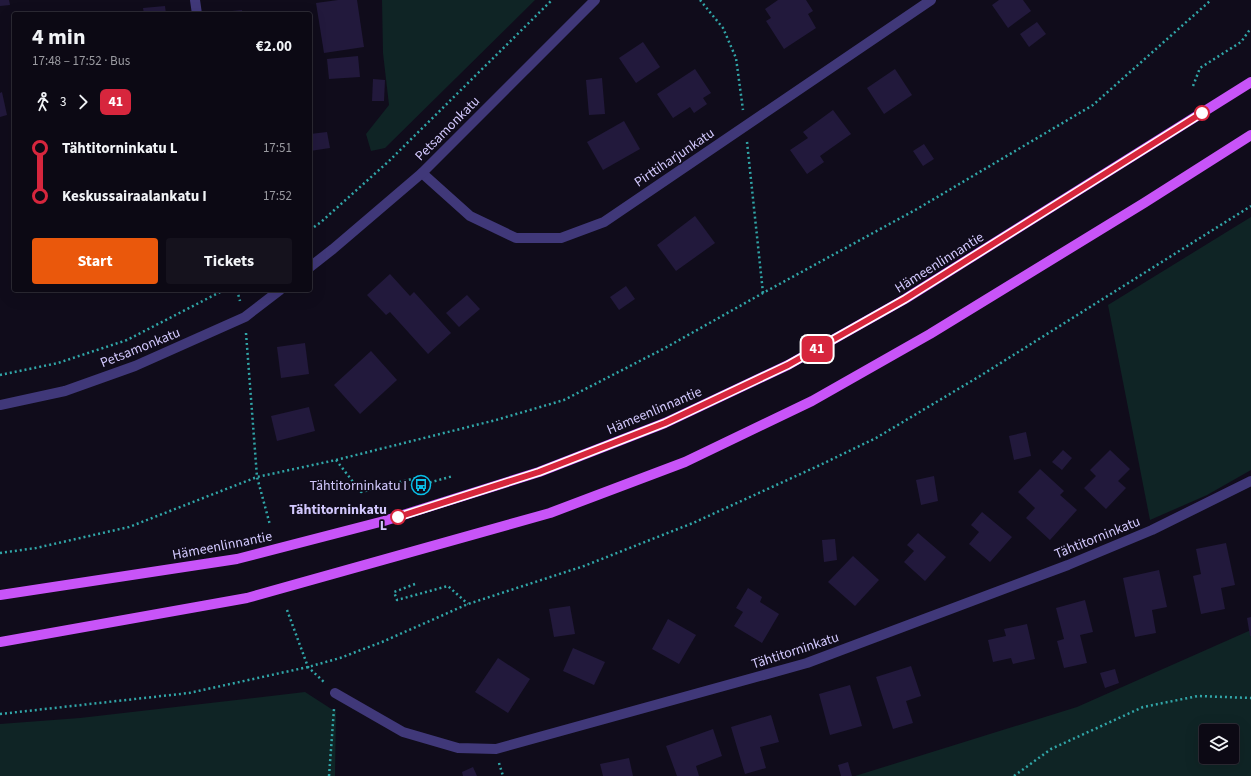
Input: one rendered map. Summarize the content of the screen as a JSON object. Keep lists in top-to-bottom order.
{
  "streets": {
    "main road": ["Hämeenlinnantie"],
    "street": ["Petsamonkatu", "Pirttiharjunkatu", "Tähtitorninkatu"]
  },
  "crossings": [
    ["Petsamonkatu", "Pirttiharjunkatu"]
  ],
  "places": {
    "bus stop": ["Tähtitorninkatu I"],
    "other": ["Tähtitorninkatu L"]
  },
  "lines": ["bus line 41"],
  "page": {
    "on_map": "41",
    "heading": ["4 min", "17:48 – 17:52 · Bus", "€2.00"],
    "legs": ["3", "41"],
    "list": [
      {
        "name": "Tähtitorninkatu L",
        "value": "17:51"
      },
      {
        "name": "Keskussairaalankatu I",
        "value": "17:52"
      }
    ],
    "buttons": ["Start", "Tickets"]
  }
}
